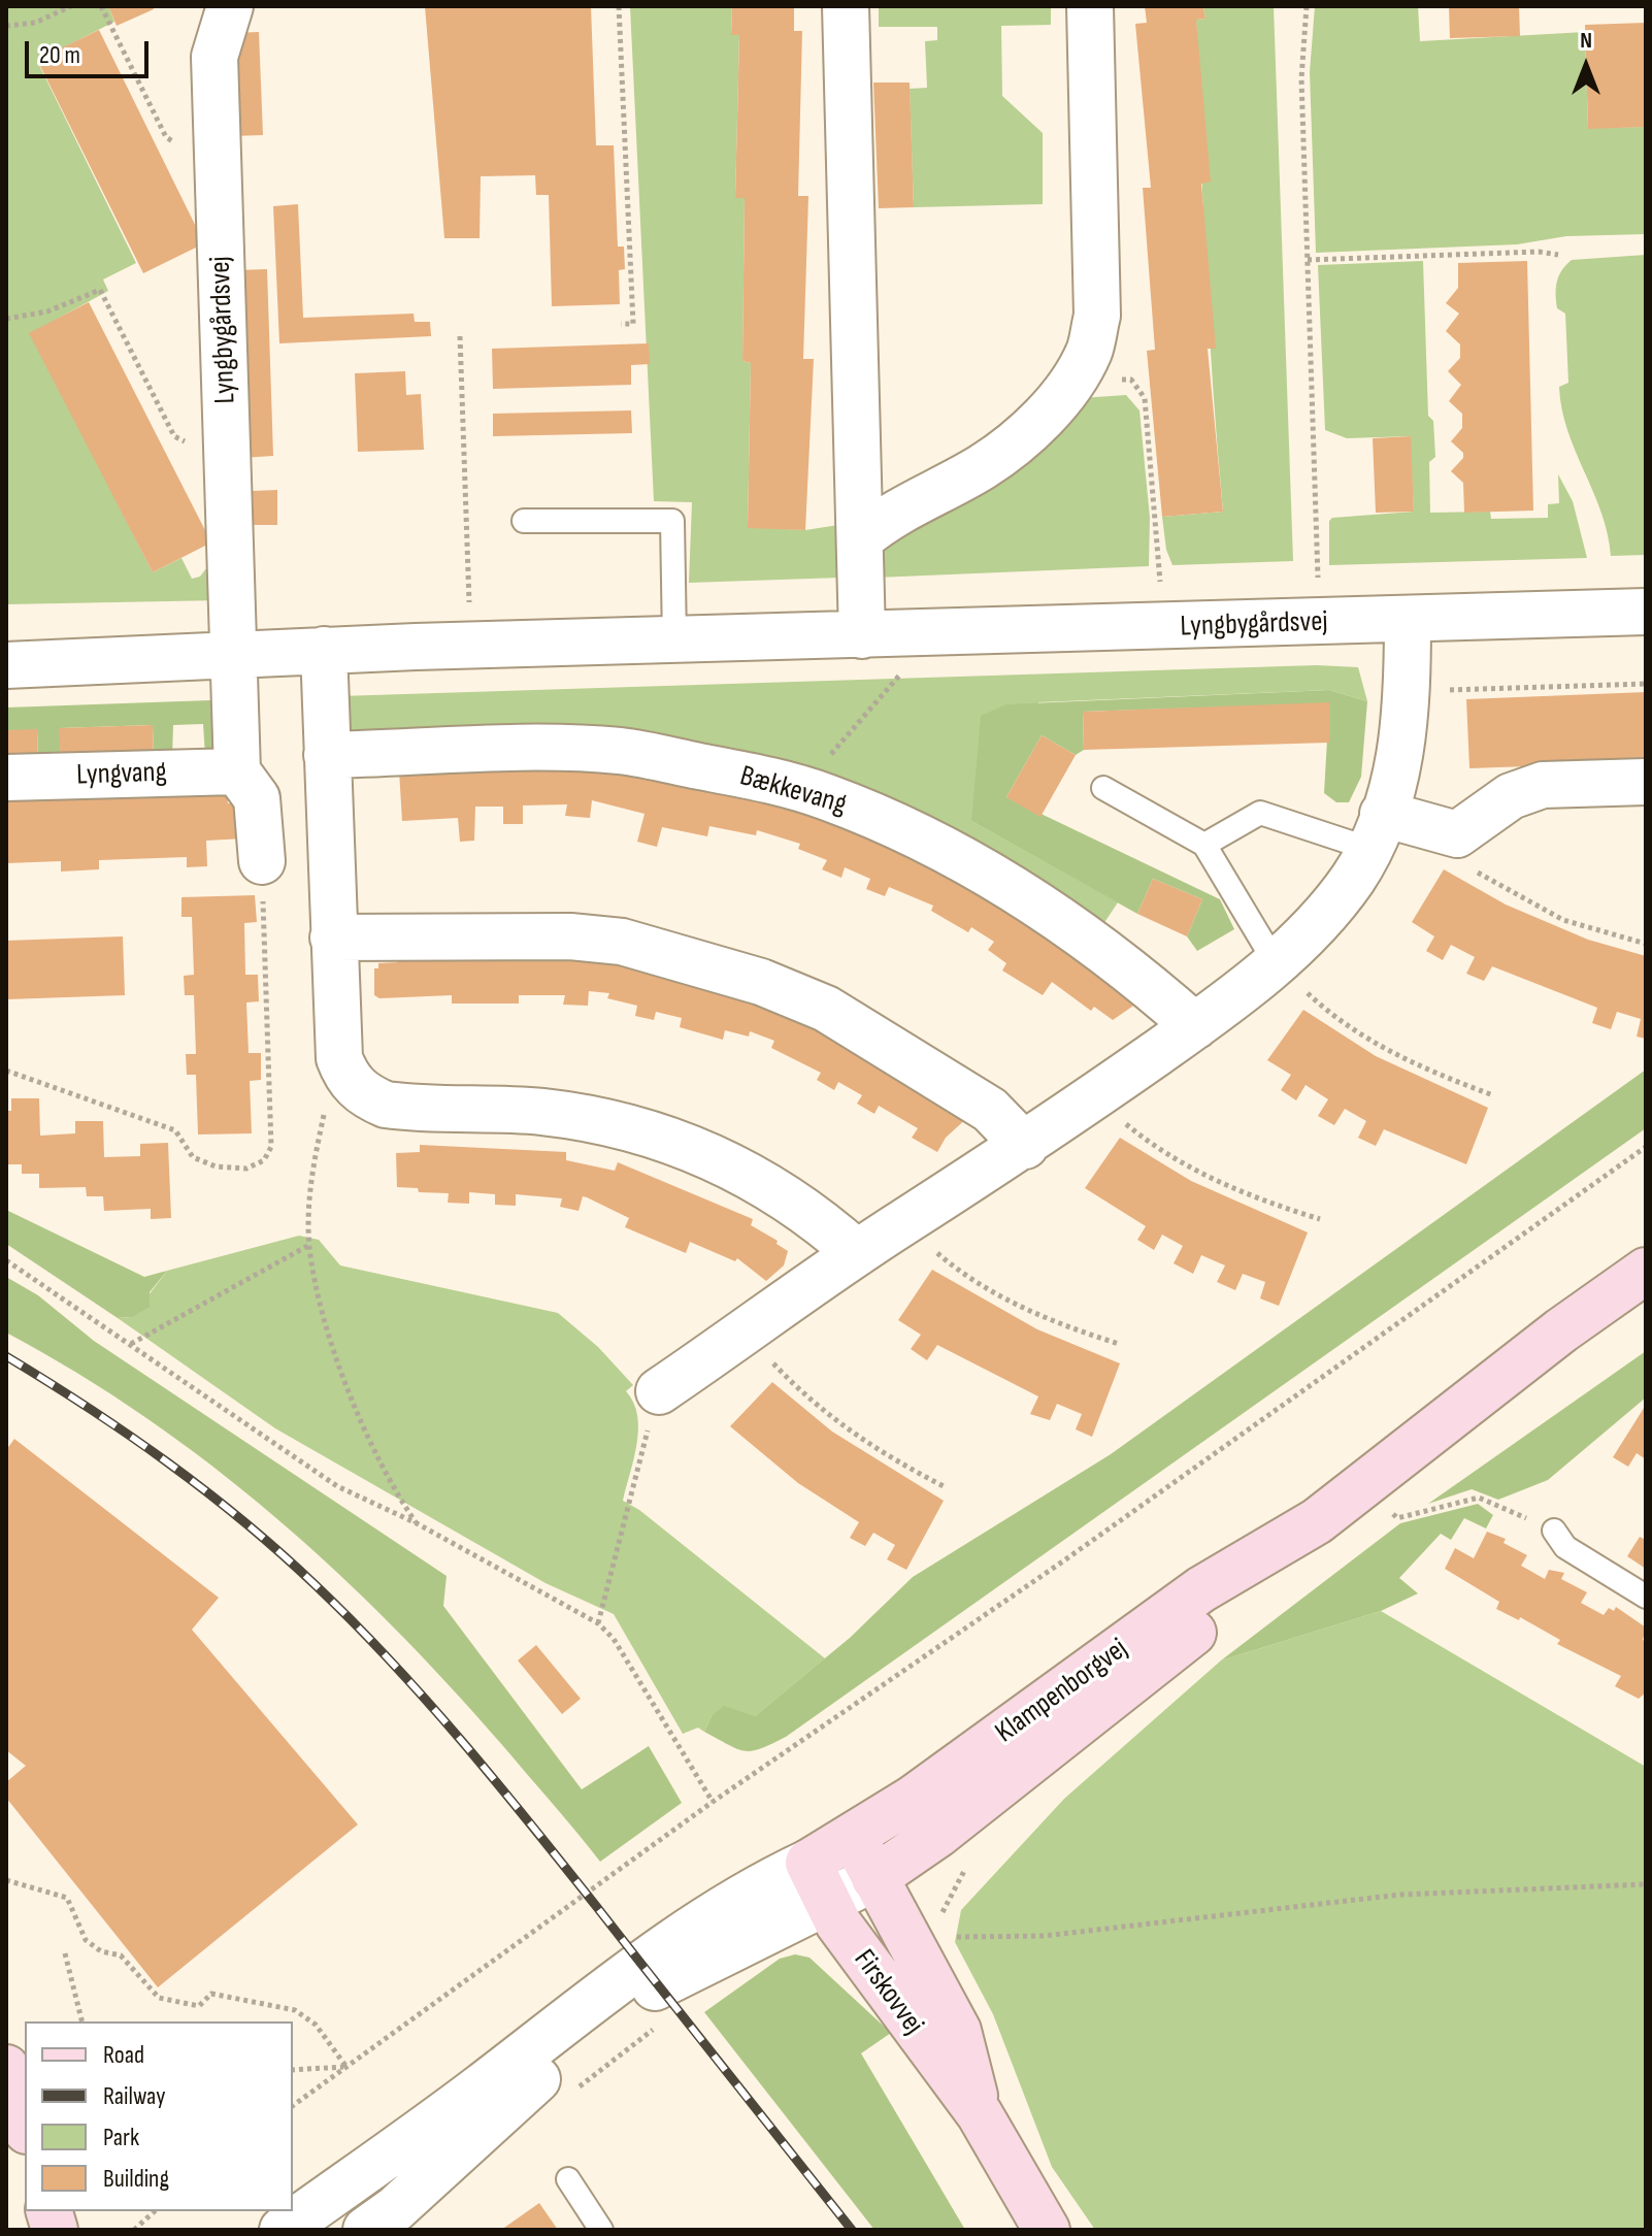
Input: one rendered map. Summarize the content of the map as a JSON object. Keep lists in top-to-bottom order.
{
  "streets": {
    "street": [
      "Lyngbygårdsvej",
      "Lyngvang",
      "Bækkevang",
      "Klampenborgvej",
      "Firskovvej"
    ]
  },
  "crossings": [
    ["Klampenborgvej", "Firskovvej"]
  ],
  "legend": [
    "Road",
    "Railway",
    "Park",
    "Building"
  ],
  "scale_bar": "20 m",
  "north": "top"
}
